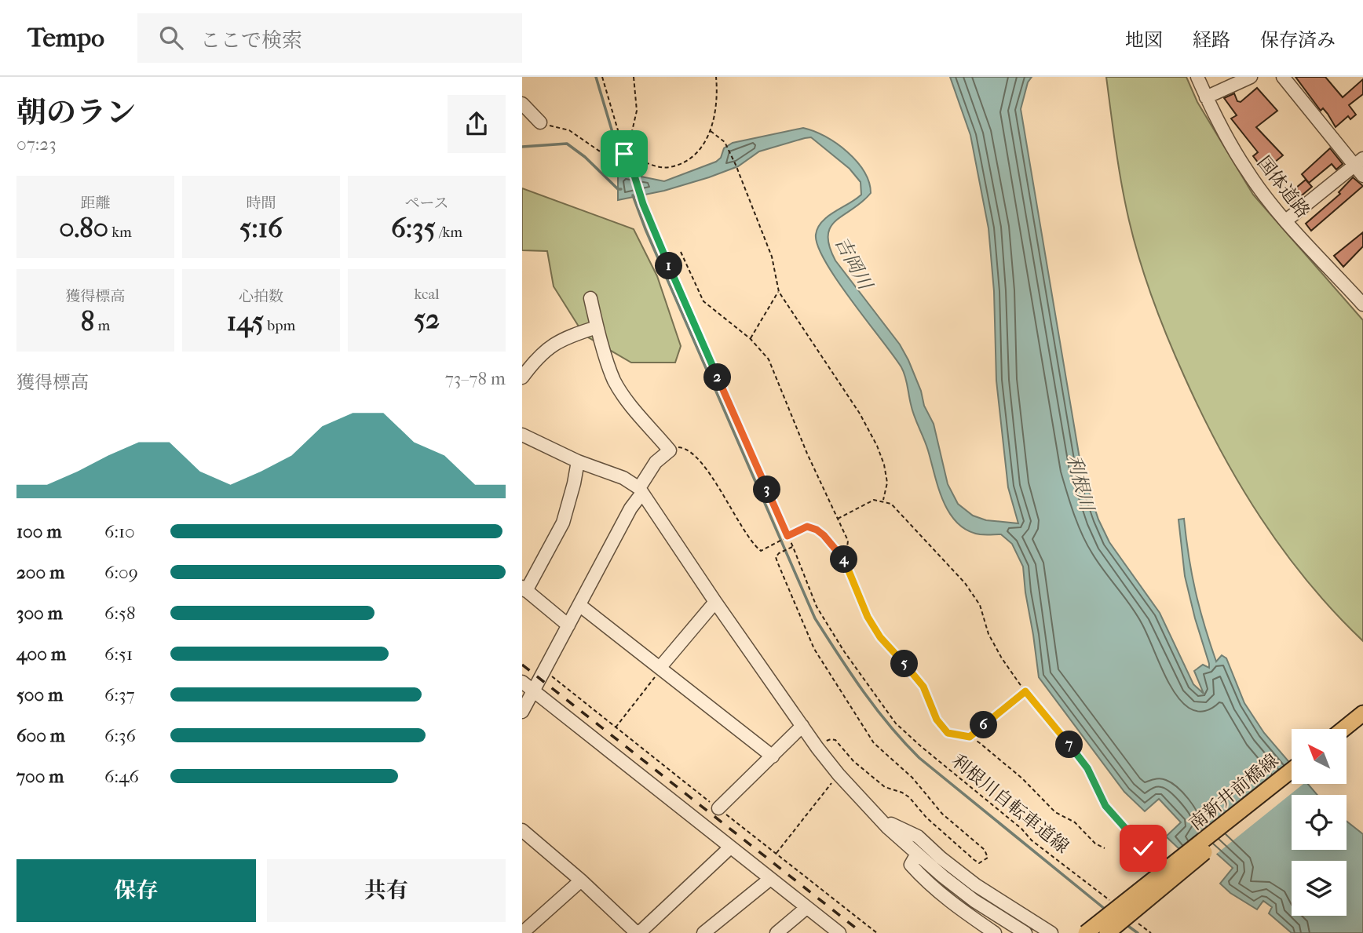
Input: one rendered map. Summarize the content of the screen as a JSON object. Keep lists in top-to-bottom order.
{
  "streets": {
    "main road": ["南新井前橋線"],
    "street": ["国体道路"],
    "path": ["利根川自転車道線"]
  },
  "water": ["吉岡川", "利根川"],
  "north": "top left",
  "page": {
    "header": "Tempo",
    "search": "ここで検索",
    "nav": ["地図", "経路", "保存済み"],
    "heading": ["朝のラン", "07:23"],
    "stats": [
      ["距離", "0.80 km"],
      ["時間", "5:16"],
      ["ペース", "6:35 /km"],
      ["獲得標高", "8 m"],
      ["心拍数", "145 bpm"],
      ["kcal", "52"]
    ],
    "pins": [
      "1",
      "2",
      "3",
      "4",
      "5",
      "6",
      "7"
    ],
    "chart": ["獲得標高", "73–78 m"],
    "list": [
      {
        "name": "100 m",
        "note": "6:10"
      },
      {
        "name": "200 m",
        "note": "6:09"
      },
      {
        "name": "300 m",
        "note": "6:58"
      },
      {
        "name": "400 m",
        "note": "6:51"
      },
      {
        "name": "500 m",
        "note": "6:37"
      },
      {
        "name": "600 m",
        "note": "6:36"
      },
      {
        "name": "700 m",
        "note": "6:46"
      }
    ],
    "buttons": ["保存", "共有"]
  }
}
